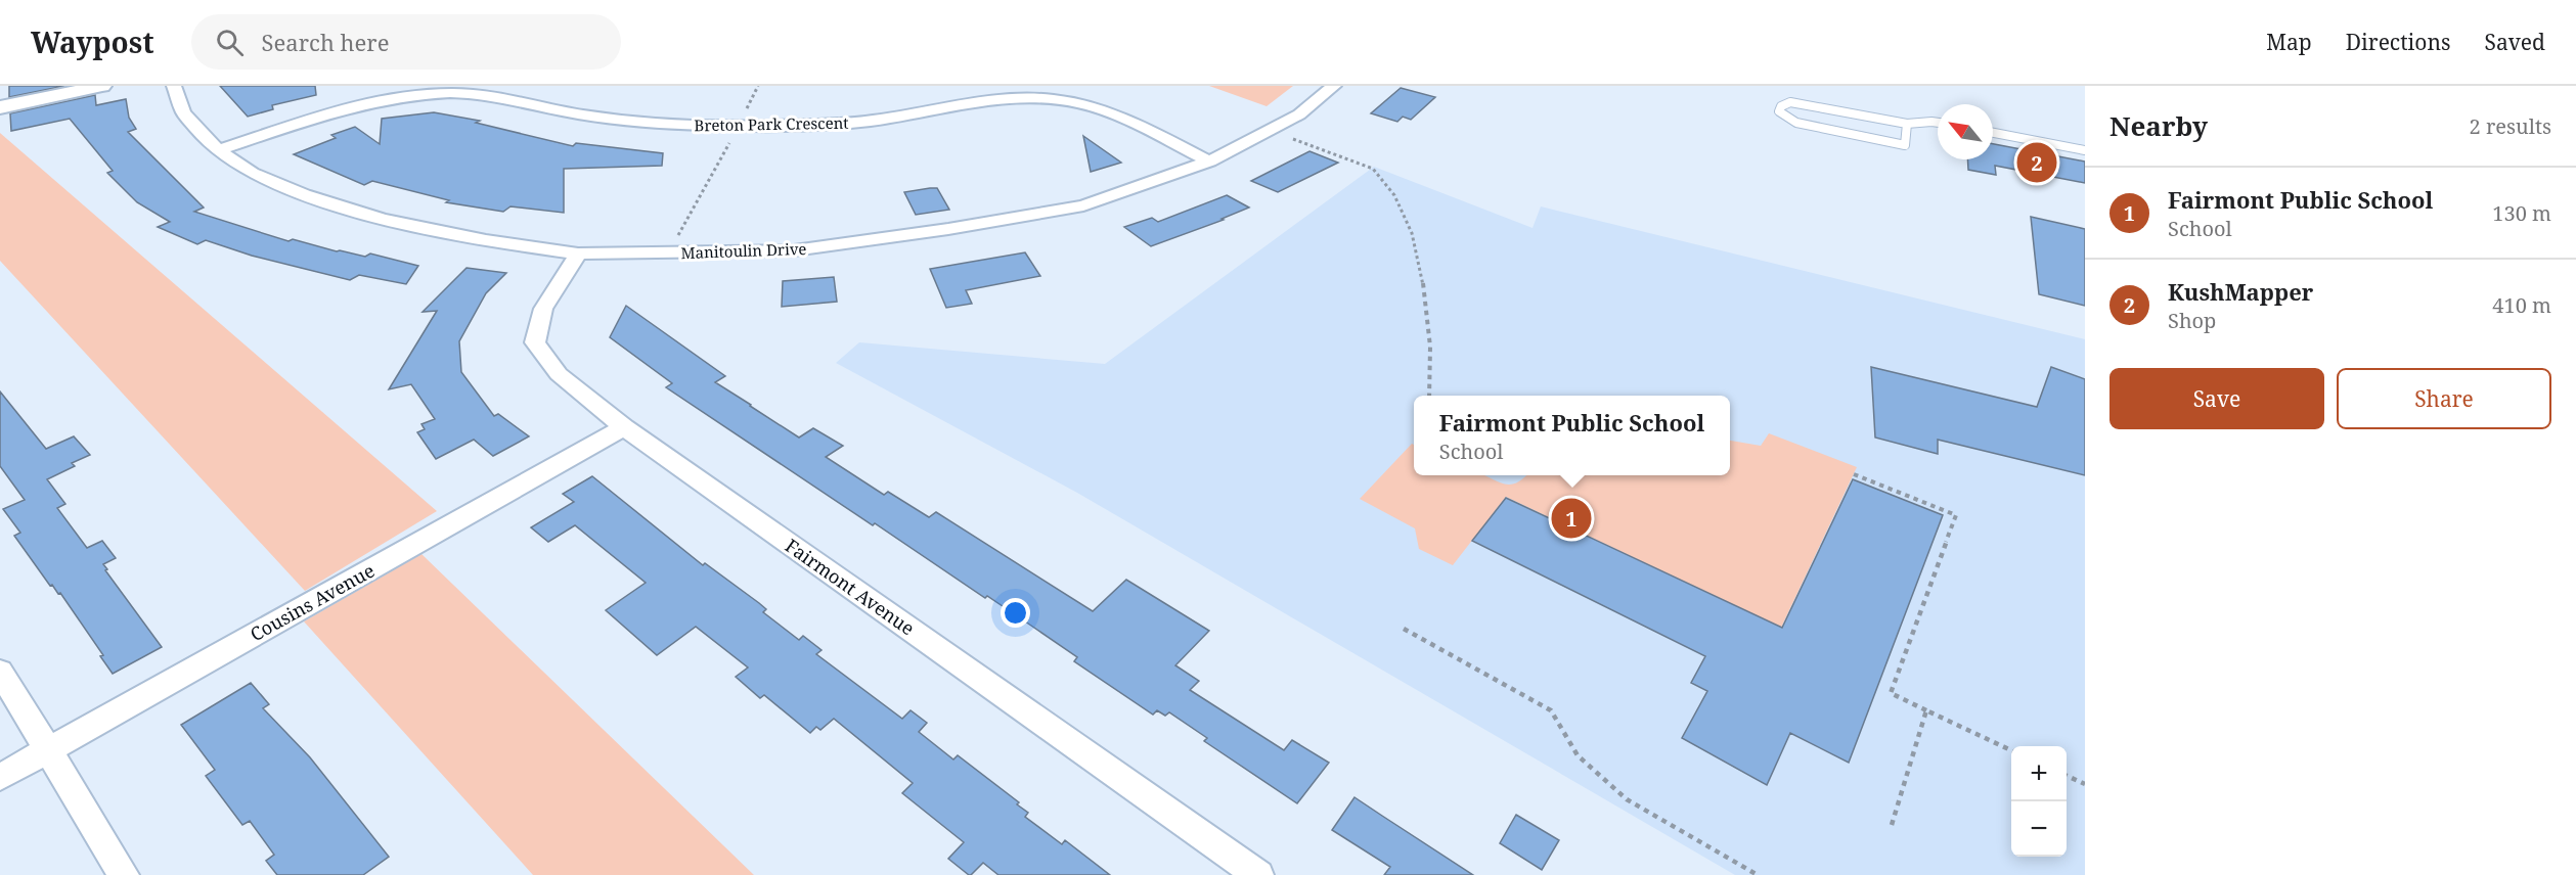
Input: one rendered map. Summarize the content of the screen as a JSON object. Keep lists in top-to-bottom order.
{
  "streets": {
    "street": [
      "Breton Park Crescent",
      "Manitoulin Drive",
      "Fairmont Avenue",
      "Cousins Avenue"
    ]
  },
  "crossings": [
    ["Breton Park Crescent", "Manitoulin Drive"],
    ["Manitoulin Drive", "Fairmont Avenue"],
    ["Fairmont Avenue", "Cousins Avenue"]
  ],
  "north": "top left",
  "page": {
    "header": "Waypost",
    "search": "Search here",
    "nav": ["Map", "Directions", "Saved"],
    "heading": ["Nearby", "2 results"],
    "pins": ["2", "1"],
    "list": [
      {
        "mark": "1",
        "name": "Fairmont Public School",
        "note": "School",
        "value": "130 m"
      },
      {
        "mark": "2",
        "name": "KushMapper",
        "note": "Shop",
        "value": "410 m"
      }
    ],
    "buttons": ["Save", "Share"],
    "popup": ["Fairmont Public School", "School"],
    "map_buttons": ["+", "−"]
  }
}
